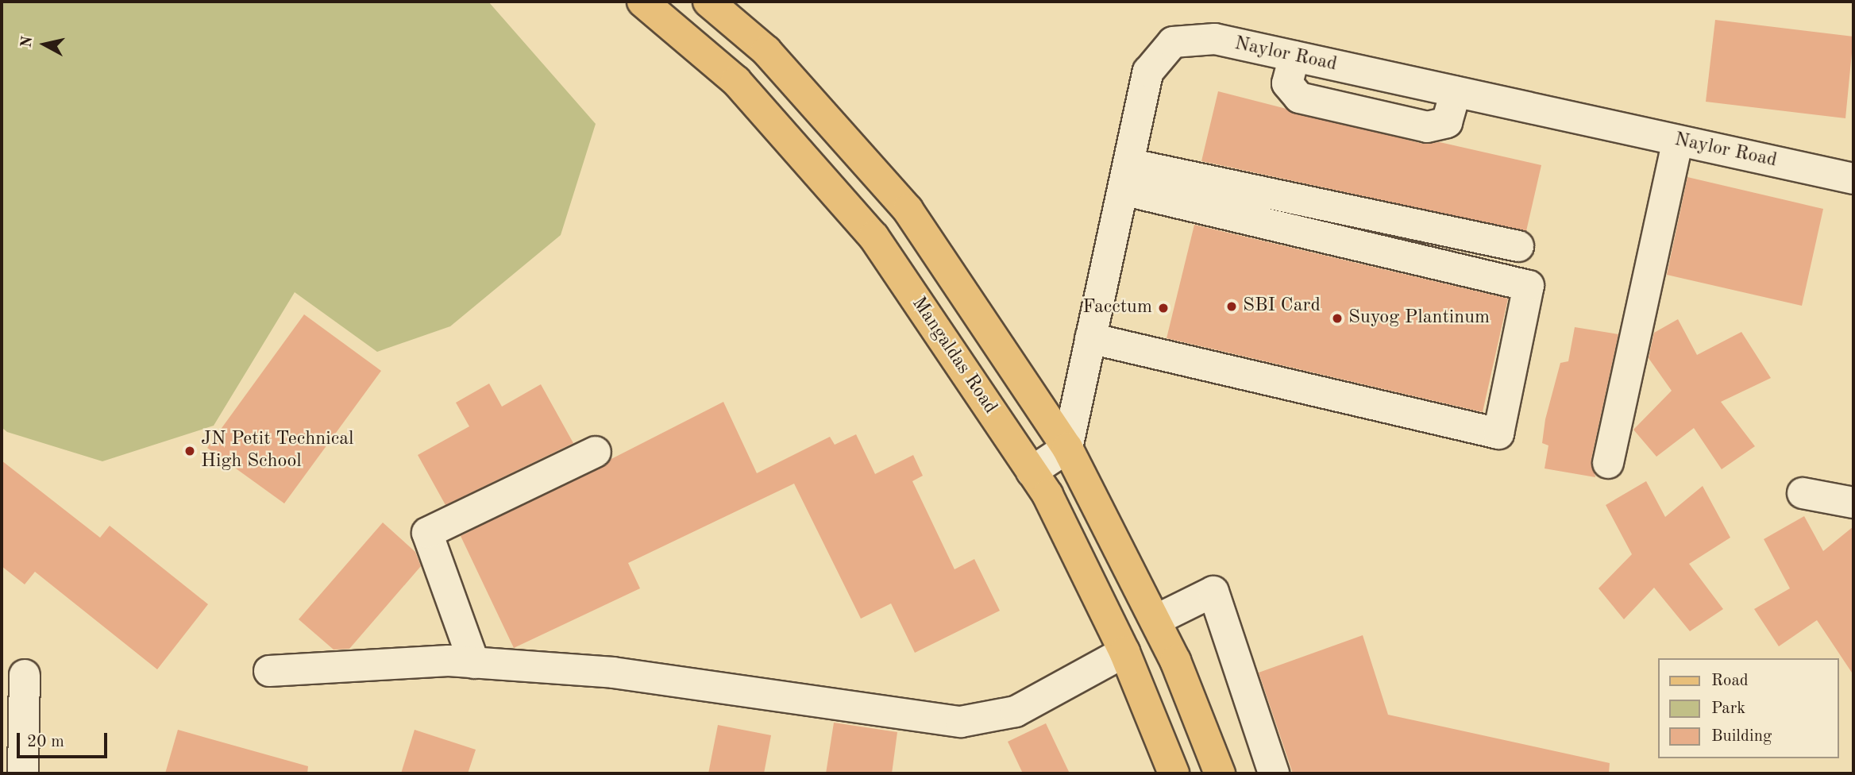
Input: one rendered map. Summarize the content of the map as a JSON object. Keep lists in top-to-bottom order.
{
  "streets": {
    "main road": ["Mangaldas Road"],
    "street": ["Naylor Road"]
  },
  "places": [
    "SBI Card",
    "Facctum",
    "Suyog Plantinum",
    "JN Petit Technical High School"
  ],
  "legend": ["Road", "Park", "Building"],
  "scale_bar": "20 m",
  "north": "left"
}
